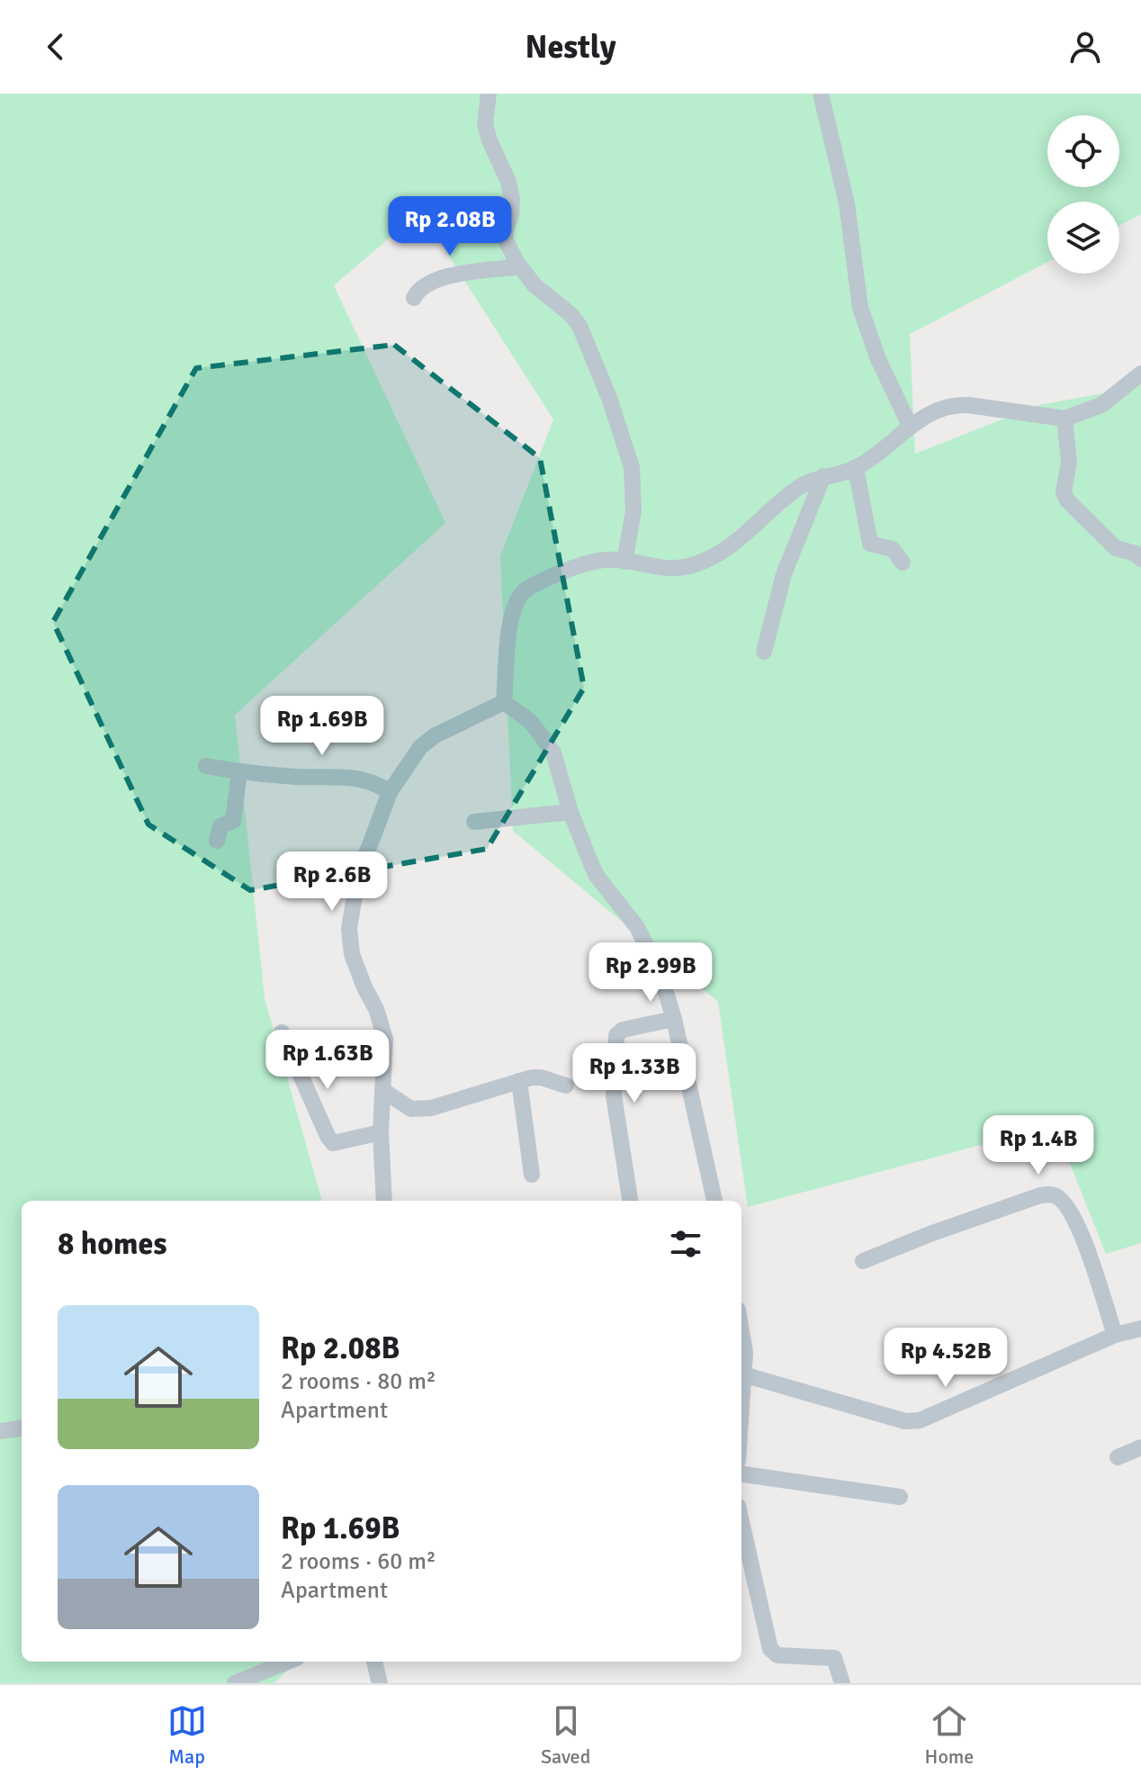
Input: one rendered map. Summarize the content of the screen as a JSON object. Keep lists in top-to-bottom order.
{
  "page": {
    "header": "Nestly",
    "price": [
      "Rp 2.08B",
      "Rp 1.69B",
      "Rp 2.6B",
      "Rp 2.99B",
      "Rp 1.63B",
      "Rp 1.33B",
      "Rp 1.4B",
      "Rp 4.52B"
    ],
    "heading": "8 homes",
    "list": [
      {
        "name": "Rp 2.08B",
        "note": "2 rooms · 80 m² · Apartment"
      },
      {
        "name": "Rp 1.69B",
        "note": "2 rooms · 60 m² · Apartment"
      }
    ],
    "tabs": ["Map", "Saved", "Home"]
  }
}
